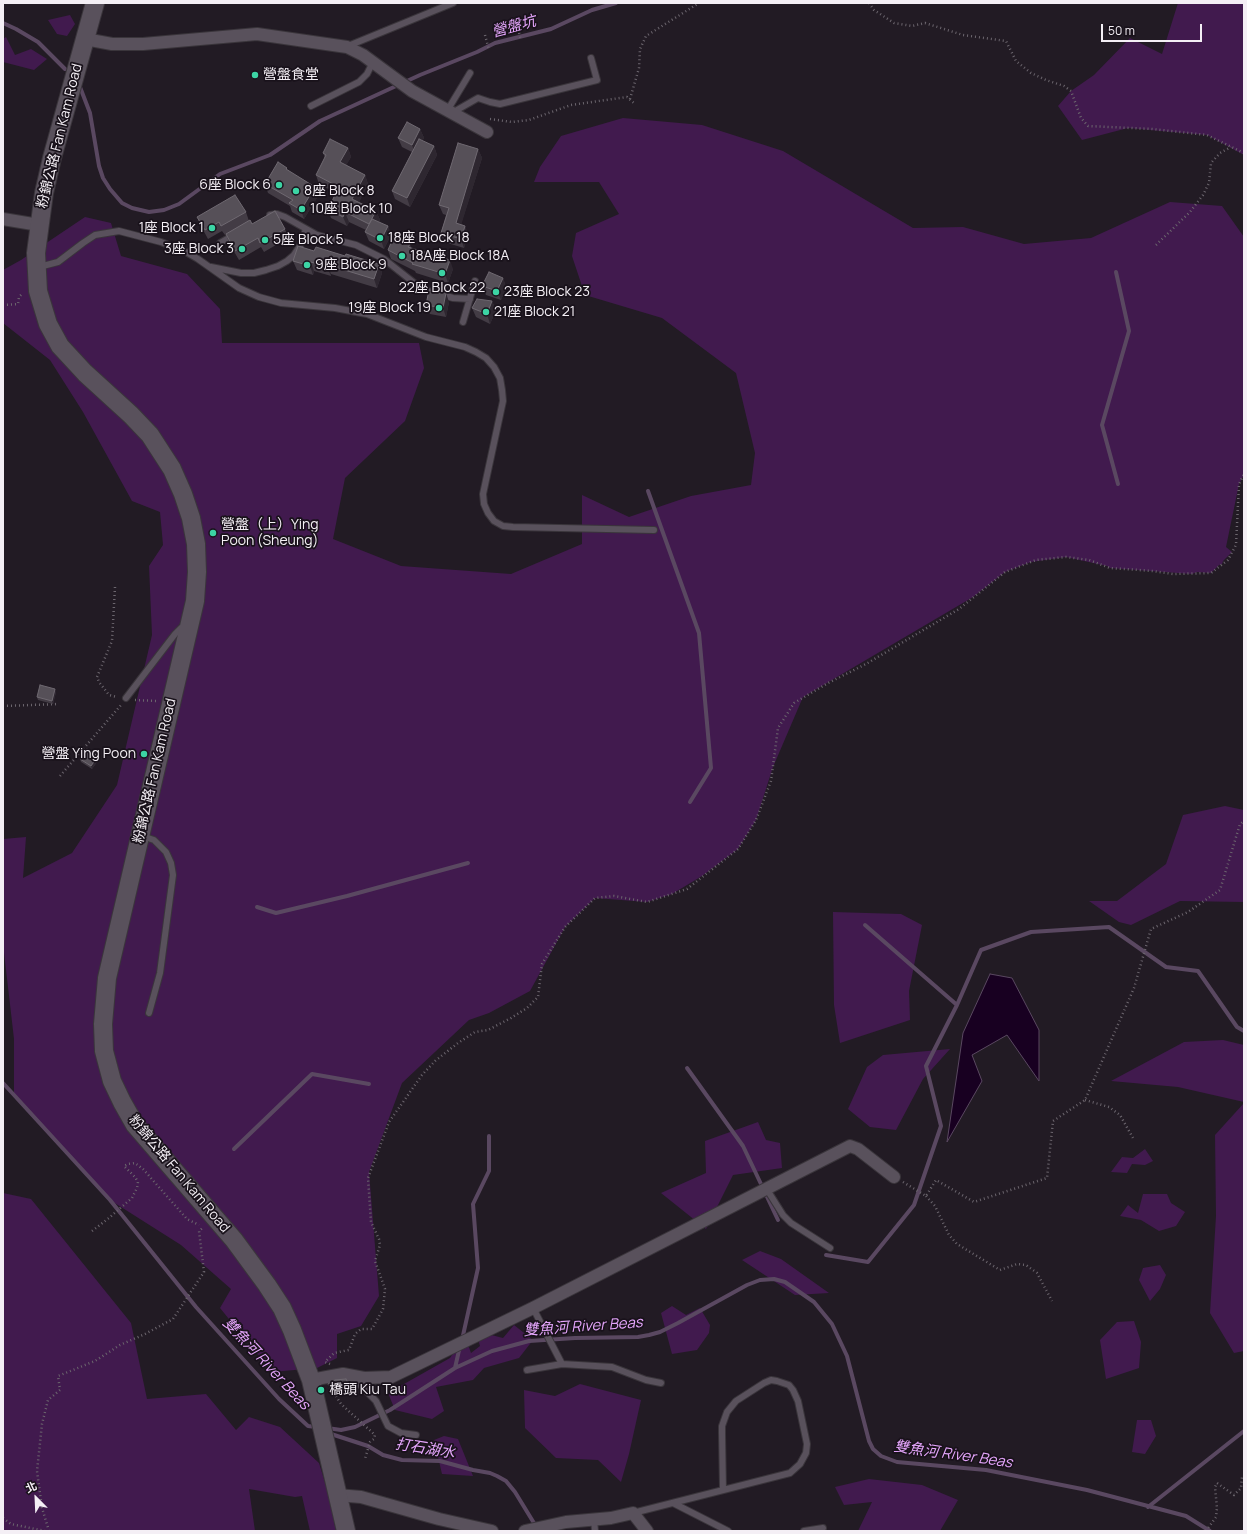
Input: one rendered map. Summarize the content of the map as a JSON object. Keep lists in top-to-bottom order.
{
  "streets": {
    "main road": ["粉錦公路 Fan Kam Road"]
  },
  "water": ["營盤坑", "雙魚河 River Beas", "打石湖水"],
  "places": [
    "營盤食堂",
    "6座 Block 6",
    "8座 Block 8",
    "10座 Block 10",
    "1座 Block 1",
    "18座 Block 18",
    "5座 Block 5",
    "3座 Block 3",
    "18A座 Block 18A",
    "9座 Block 9",
    "22座 Block 22",
    "23座 Block 23",
    "19座 Block 19",
    "21座 Block 21",
    "營盤（上）Ying Poon (Sheung)",
    "營盤 Ying Poon",
    "橋頭 Kiu Tau"
  ],
  "scale_bar": "50 m",
  "north": "top left"
}
